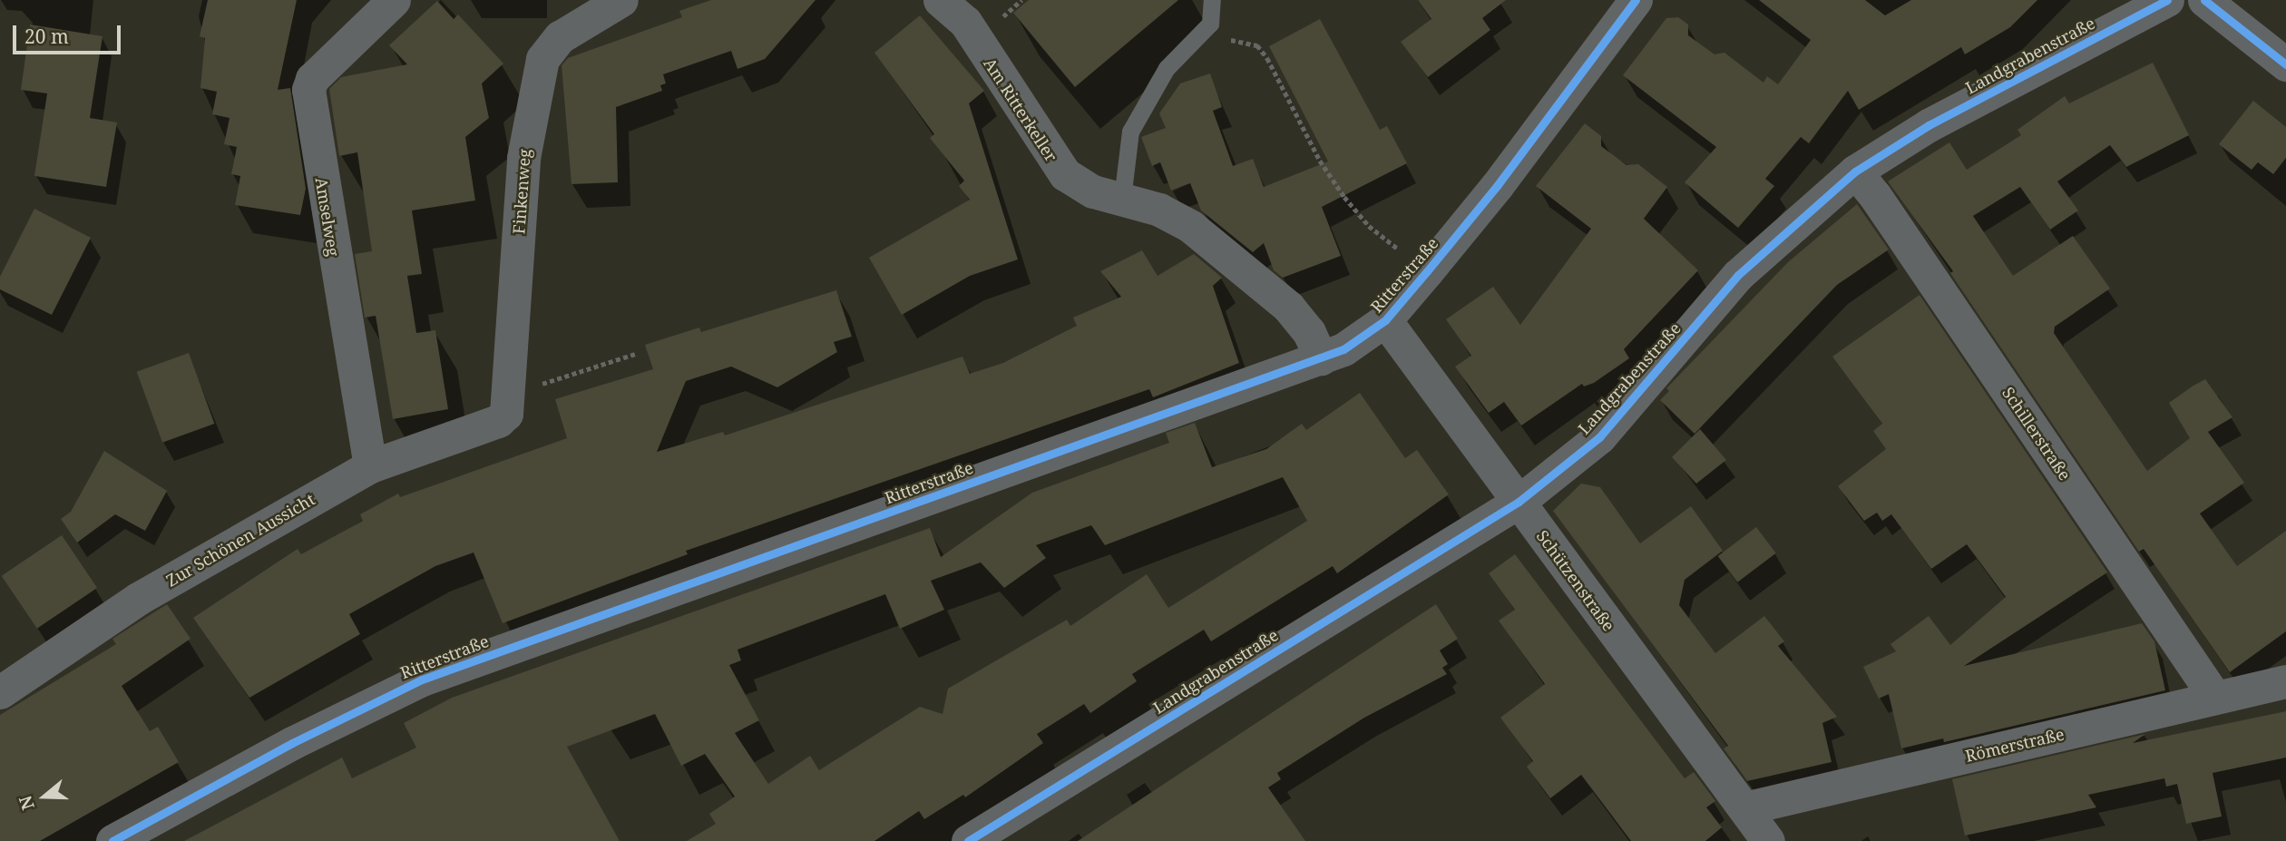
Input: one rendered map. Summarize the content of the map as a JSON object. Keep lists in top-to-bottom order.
{
  "streets": {
    "street": [
      "Landgrabenstraße",
      "Am Ritterkeller",
      "Finkenweg",
      "Amselweg",
      "Ritterstraße",
      "Schillerstraße",
      "Zur Schönen Aussicht",
      "Schützenstraße",
      "Römerstraße"
    ]
  },
  "crossings": [
    ["Landgrabenstraße", "Schillerstraße"],
    ["Landgrabenstraße", "Schützenstraße"],
    ["Am Ritterkeller", "Ritterstraße"],
    ["Finkenweg", "Zur Schönen Aussicht"],
    ["Amselweg", "Zur Schönen Aussicht"],
    ["Ritterstraße", "Schützenstraße"],
    ["Schillerstraße", "Römerstraße"],
    ["Schützenstraße", "Römerstraße"]
  ],
  "scale_bar": "20 m",
  "north": "left"
}
